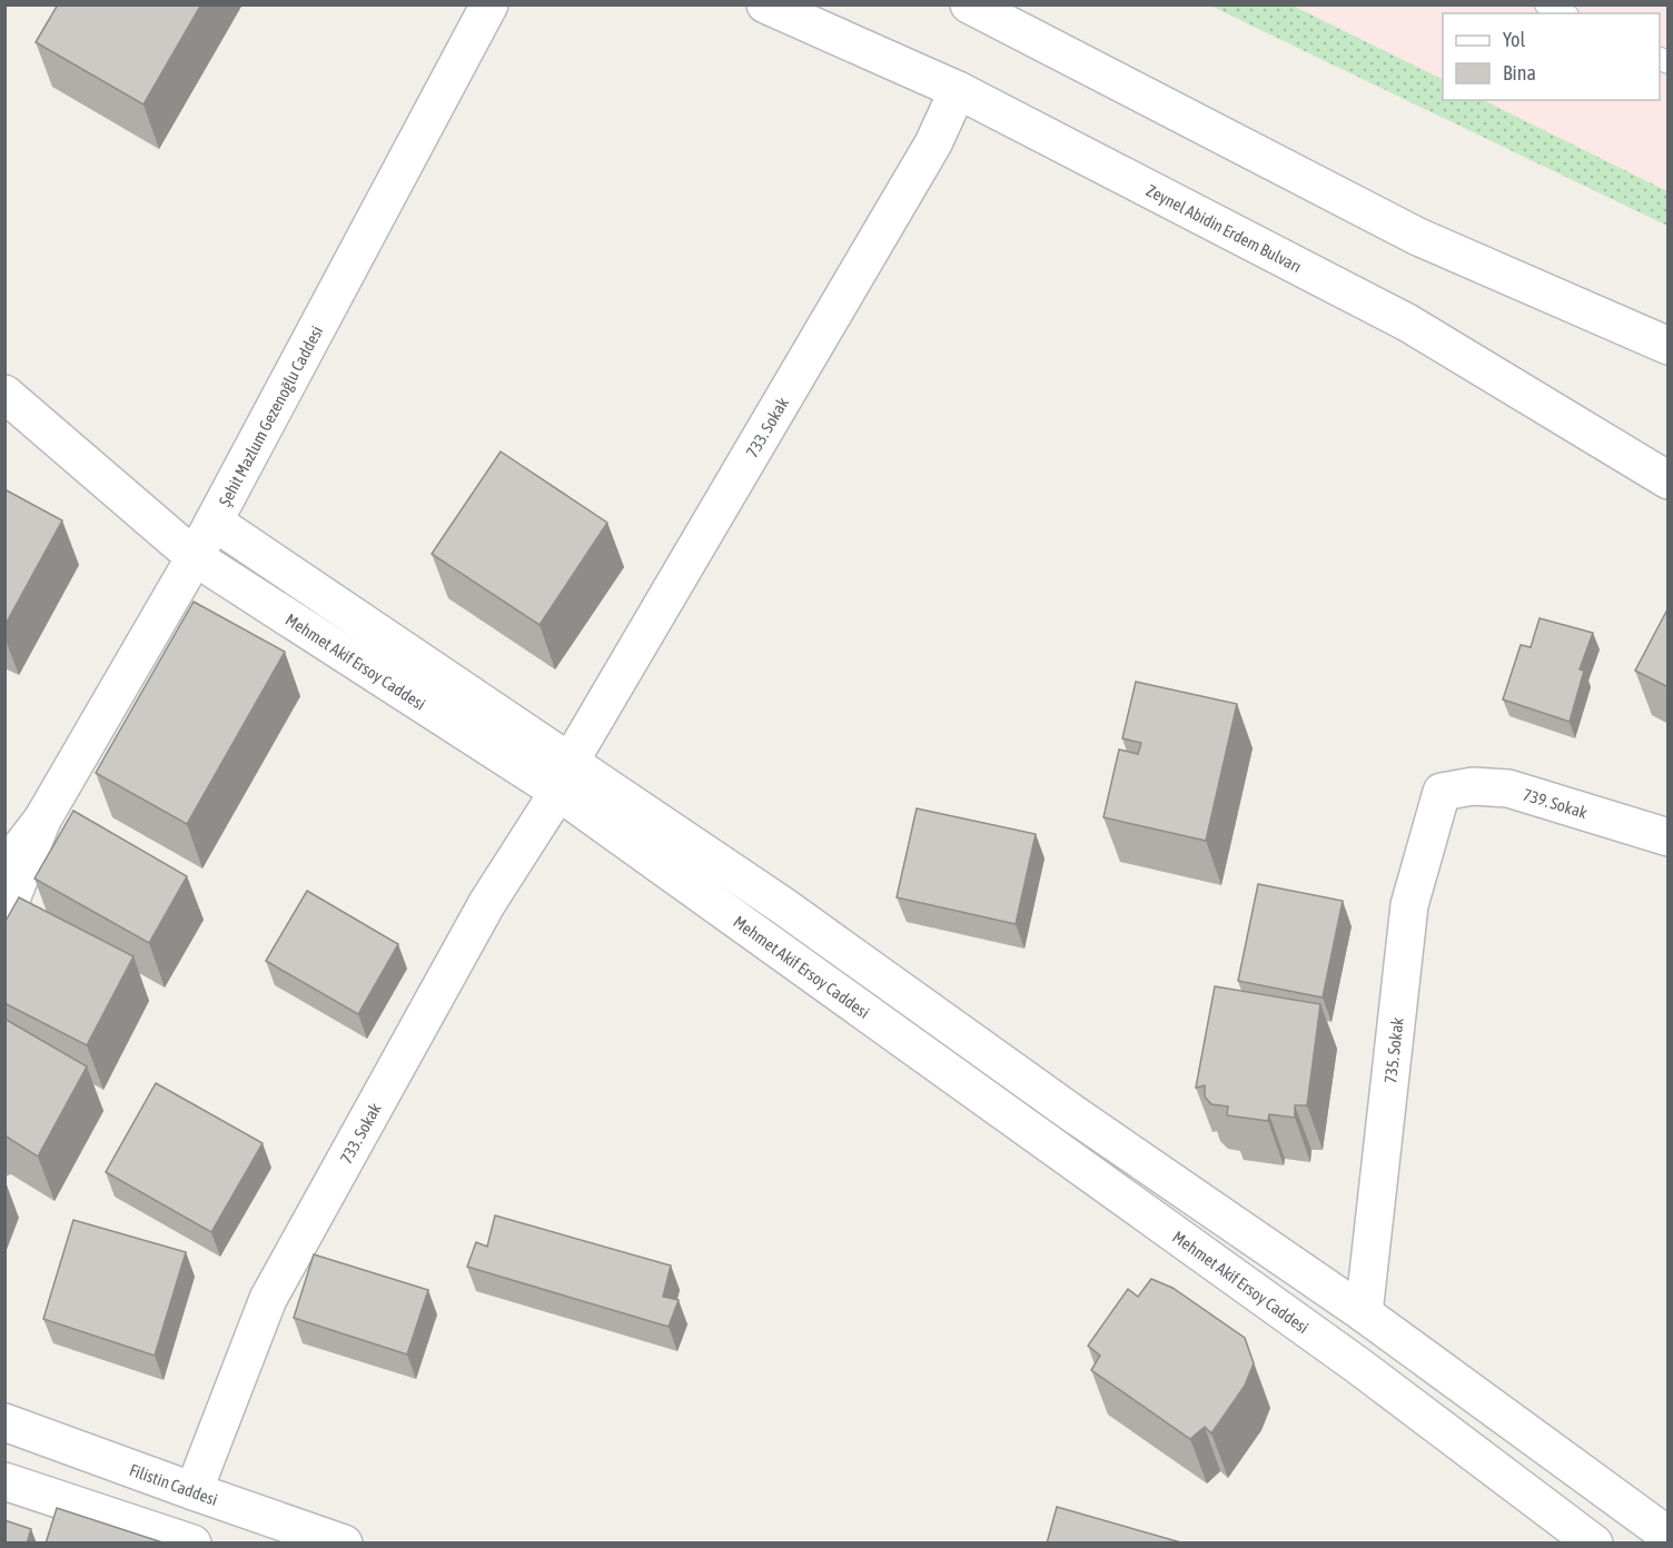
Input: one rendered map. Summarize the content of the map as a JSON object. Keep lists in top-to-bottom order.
{
  "streets": {
    "street": [
      "Zeynel Abidin Erdem Bulvarı",
      "Şehit Mazlum Gezenoğlu Caddesi",
      "733. Sokak",
      "Mehmet Akif Ersoy Caddesi",
      "739. Sokak",
      "735. Sokak",
      "Filistin Caddesi"
    ]
  },
  "crossings": [
    ["Zeynel Abidin Erdem Bulvarı", "733. Sokak"],
    ["Şehit Mazlum Gezenoğlu Caddesi", "Mehmet Akif Ersoy Caddesi"],
    ["733. Sokak", "Mehmet Akif Ersoy Caddesi"],
    ["733. Sokak", "Filistin Caddesi"],
    ["739. Sokak", "735. Sokak"]
  ],
  "legend": ["Yol", "Bina"]
}
